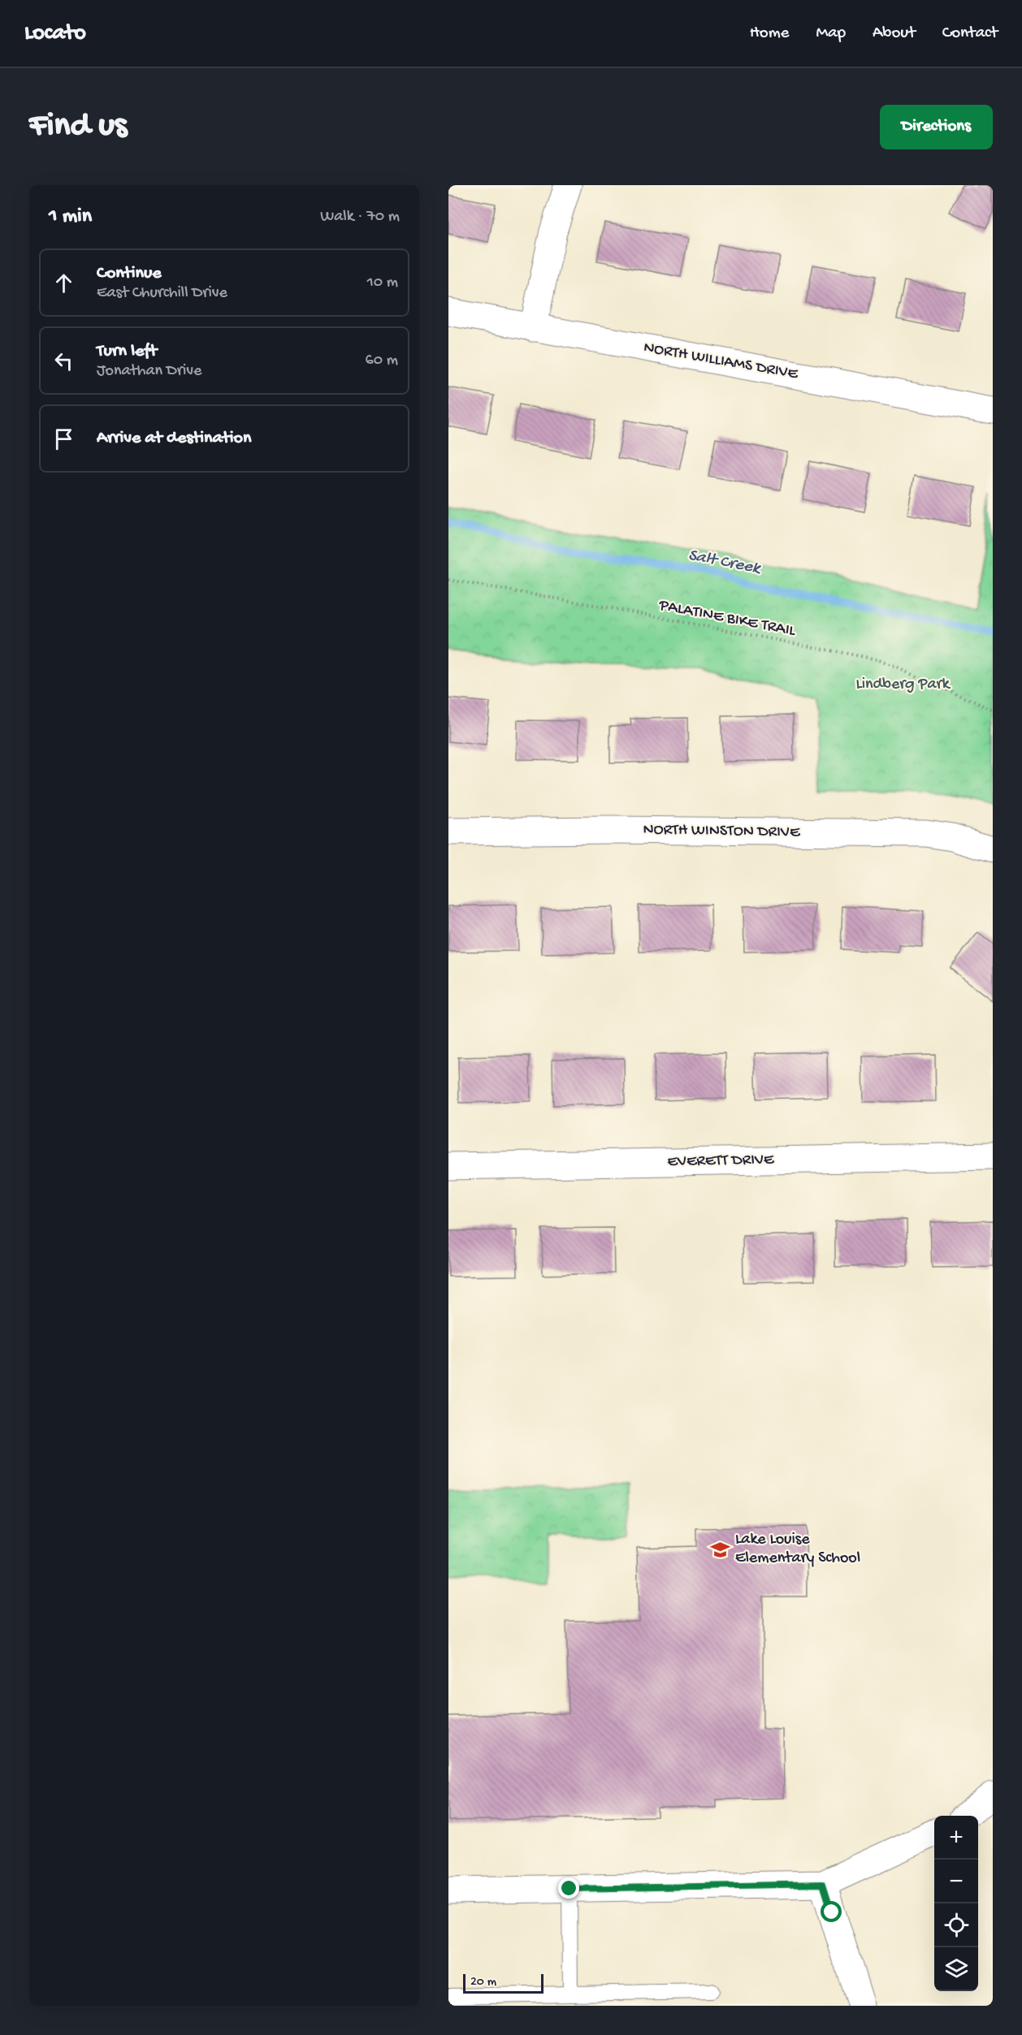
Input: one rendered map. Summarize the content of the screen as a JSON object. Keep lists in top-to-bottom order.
{
  "streets": {
    "street": ["NORTH WILLIAMS DRIVE", "NORTH WINSTON DRIVE", "EVERETT DRIVE"],
    "path": ["PALATINE BIKE TRAIL"]
  },
  "water": ["Salt Creek"],
  "parks": ["Lindberg Park"],
  "places": {
    "school or university": ["Lake Louise Elementary School"]
  },
  "scale_bar": "20 m",
  "page": {
    "header": "Locato",
    "nav": [
      "Home",
      "Map",
      "About",
      "Contact"
    ],
    "buttons": "Directions",
    "title": "Find us",
    "heading": ["1 min", "Walk · 70 m"],
    "list": [
      ["Continue", "East Churchill Drive", "10 m"],
      ["Turn left", "Jonathan Drive", "60 m"],
      "Arrive at destination"
    ],
    "map_buttons": ["+", "−"],
    "scale": "20 m"
  }
}
